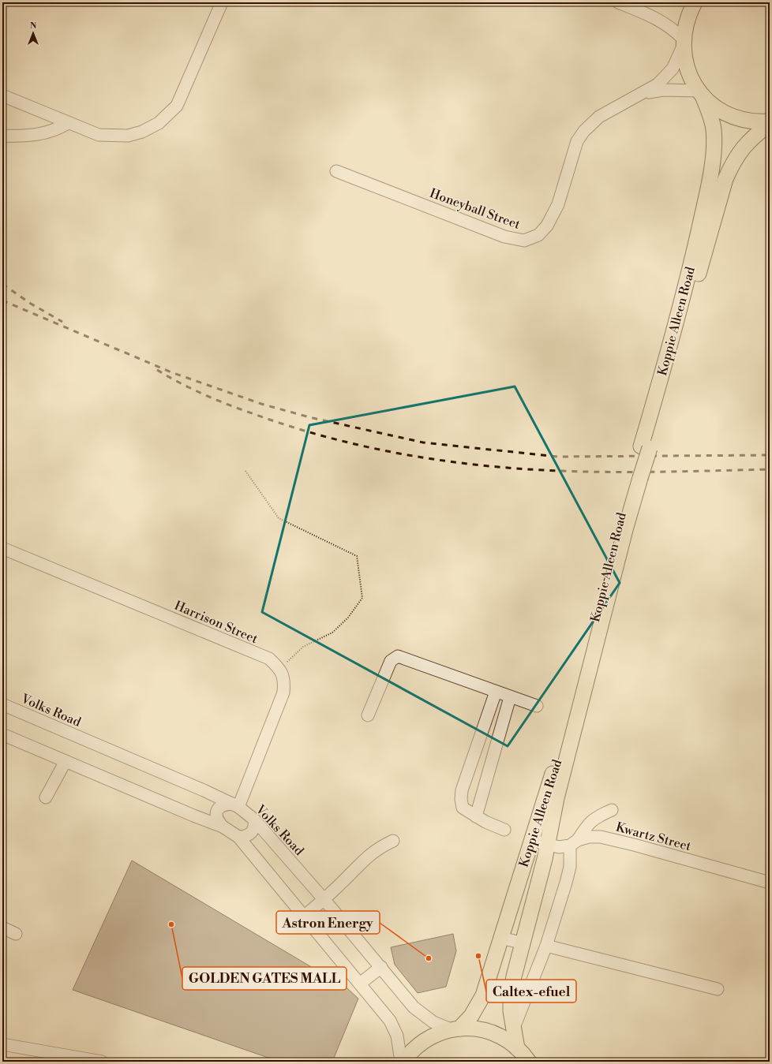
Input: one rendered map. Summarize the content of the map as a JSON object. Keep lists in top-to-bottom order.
{
  "streets": {
    "main road": ["Koppie Alleen Road"],
    "street": [
      "Honeyball Street",
      "Harrison Street",
      "Volks Road",
      "Kwartz Street"
    ]
  },
  "crossings": [
    ["Honeyball Street", "Koppie Alleen Road"],
    ["Koppie Alleen Road", "Volks Road"],
    ["Koppie Alleen Road", "Kwartz Street"]
  ],
  "places": ["GOLDEN GATES MALL", "Caltex-efuel", "Astron Energy"],
  "north": "top"
}
